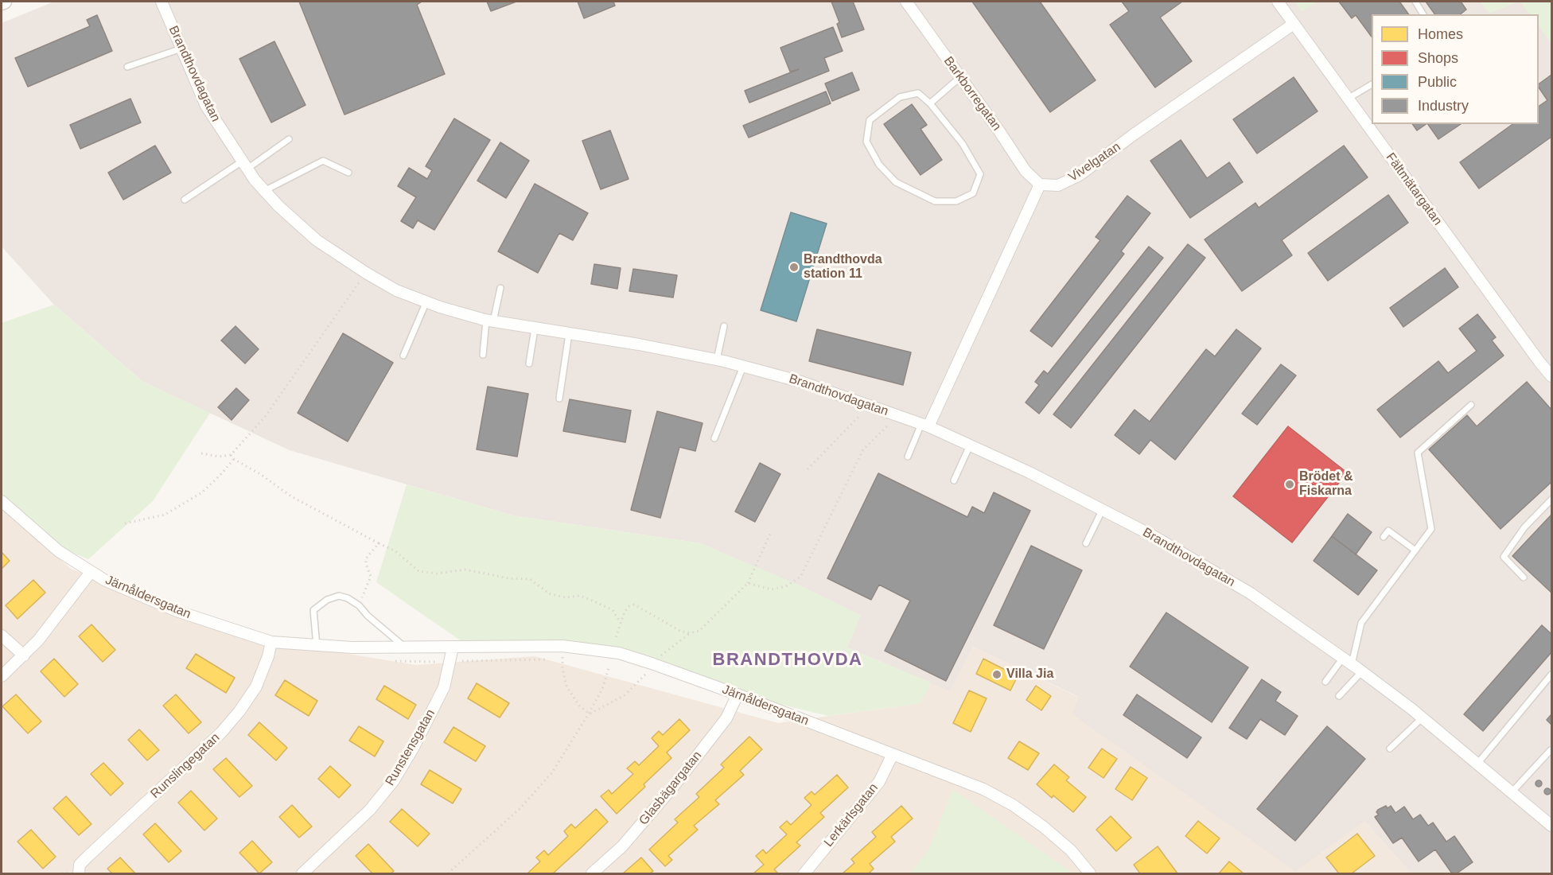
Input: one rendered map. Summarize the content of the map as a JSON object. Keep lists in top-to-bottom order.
{
  "streets": {
    "street": [
      "Brandthovdagatan",
      "Barkborregatan",
      "Vivelgatan",
      "Fältmätargatan",
      "Järnåldersgatan",
      "Runstensgatan",
      "Runslingegatan",
      "Glasbägargatan",
      "Lerkärlsgatan"
    ]
  },
  "crossings": [
    ["Barkborregatan", "Vivelgatan"],
    ["Vivelgatan", "Fältmätargatan"],
    ["Järnåldersgatan", "Runstensgatan"],
    ["Järnåldersgatan", "Runslingegatan"],
    ["Järnåldersgatan", "Glasbägargatan"],
    ["Järnåldersgatan", "Lerkärlsgatan"]
  ],
  "districts": ["BRANDTHOVDA"],
  "places": ["Brandthovda station 11", "Brödet & Fiskarna", "Villa Jia"],
  "legend": [
    "Homes",
    "Shops",
    "Public",
    "Industry"
  ]
}
